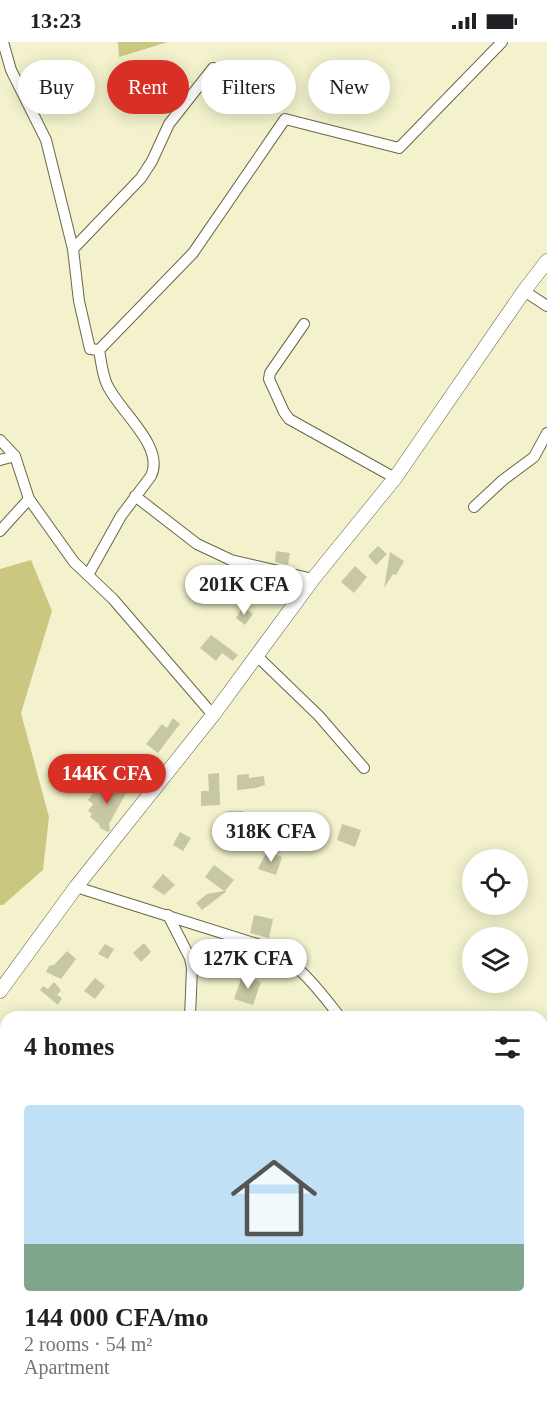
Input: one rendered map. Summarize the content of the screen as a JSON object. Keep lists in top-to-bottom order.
{
  "page": {
    "status": "13:23",
    "chip": [
      "Buy",
      "Rent",
      "Filters",
      "New"
    ],
    "price": [
      "201K CFA",
      "144K CFA",
      "318K CFA",
      "127K CFA"
    ],
    "heading": "4 homes",
    "list": [
      {
        "name": "144 000 CFA/mo",
        "note": "2 rooms · 54 m² · Apartment"
      }
    ]
  }
}
